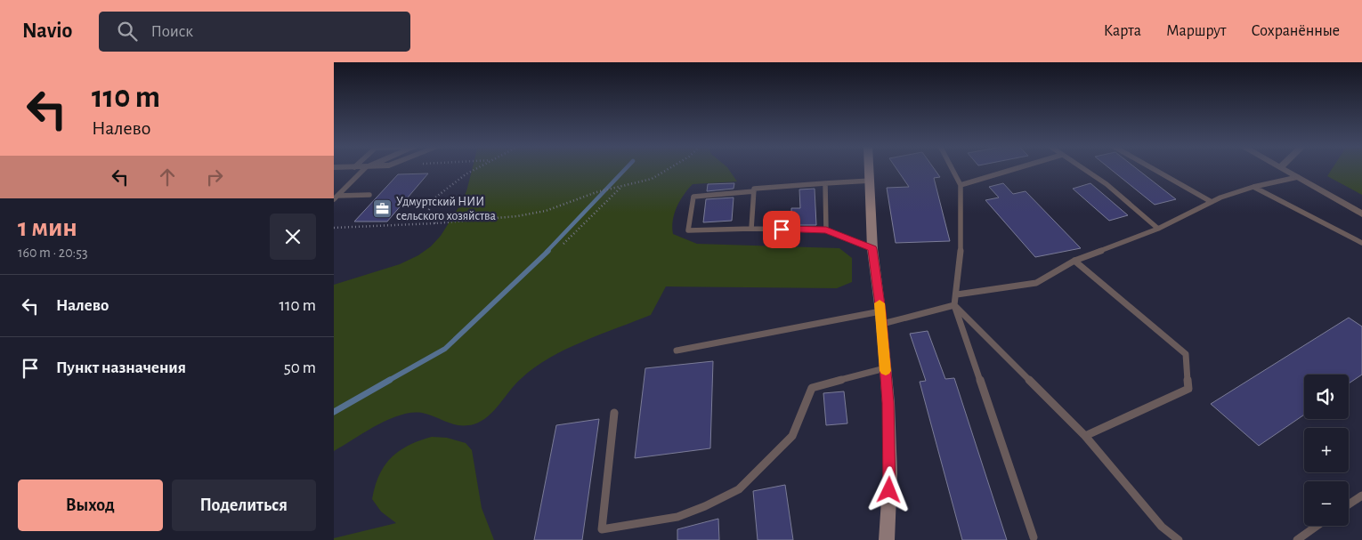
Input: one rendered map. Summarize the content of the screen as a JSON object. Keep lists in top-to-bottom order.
{
  "places": {
    "office": ["Удмуртский НИИ сельского хозяйства"]
  },
  "page": {
    "header": "Navio",
    "search": "Поиск",
    "nav": ["Карта", "Маршрут", "Сохранённые"],
    "turn": ["110 m", "Налево"],
    "heading": ["1 мин", "160 m · 20:53"],
    "list": [
      {
        "name": "Налево",
        "value": "110 m"
      },
      {
        "name": "Пункт назначения",
        "value": "50 m"
      }
    ],
    "map_buttons": ["+", "−"],
    "buttons": ["Выход", "Поделиться"]
  }
}
